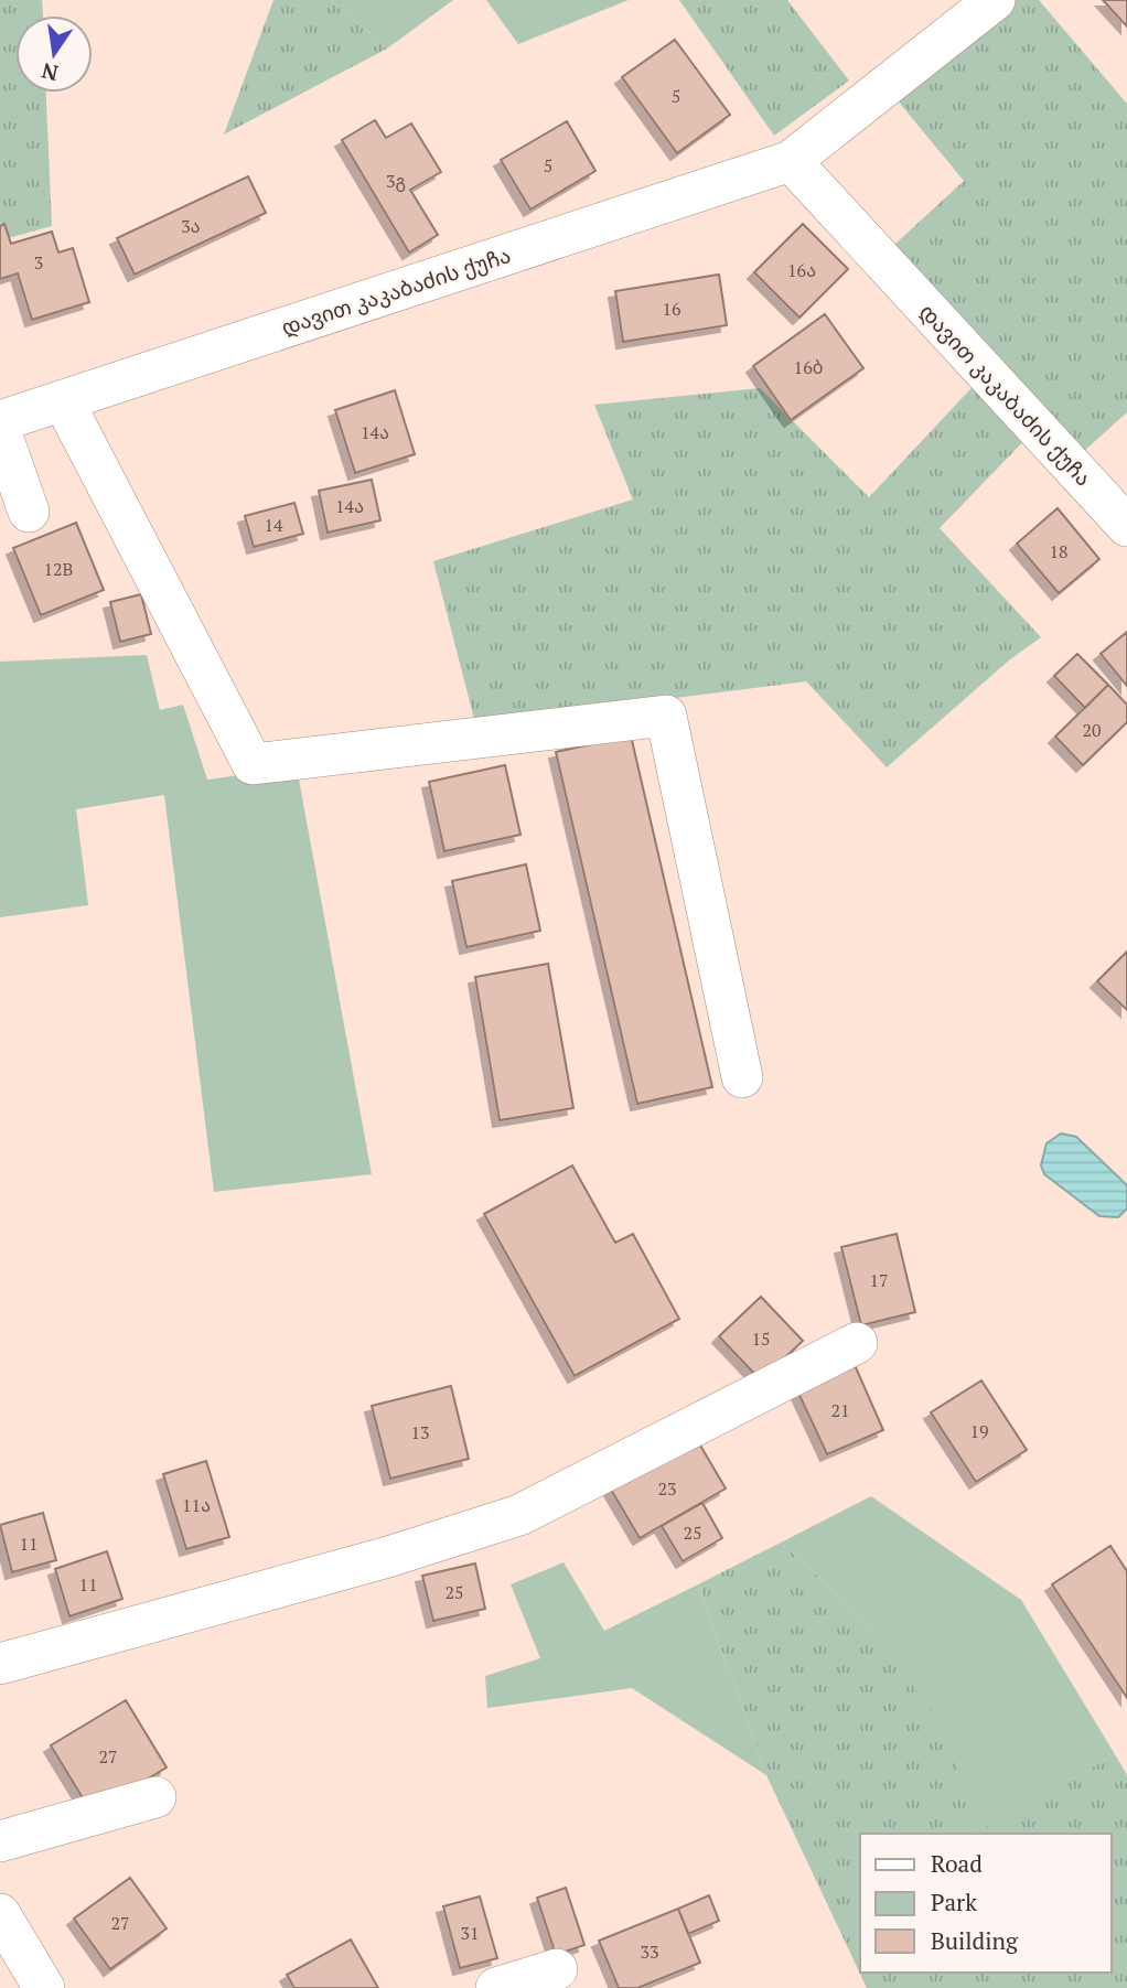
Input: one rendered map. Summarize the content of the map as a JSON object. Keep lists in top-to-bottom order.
{
  "streets": {
    "street": ["დავით კაკაბაძის ქუჩა"]
  },
  "house_numbers": [
    "5",
    "5",
    "3გ",
    "3ა",
    "3",
    "16ა",
    "16",
    "16ბ",
    "14ა",
    "14ა",
    "14",
    "18",
    "12B",
    "20",
    "17",
    "15",
    "21",
    "19",
    "13",
    "23",
    "11ა",
    "25",
    "11",
    "11",
    "25",
    "27",
    "27",
    "31",
    "33"
  ],
  "legend": ["Road", "Park", "Building"],
  "north": "bottom"
}
